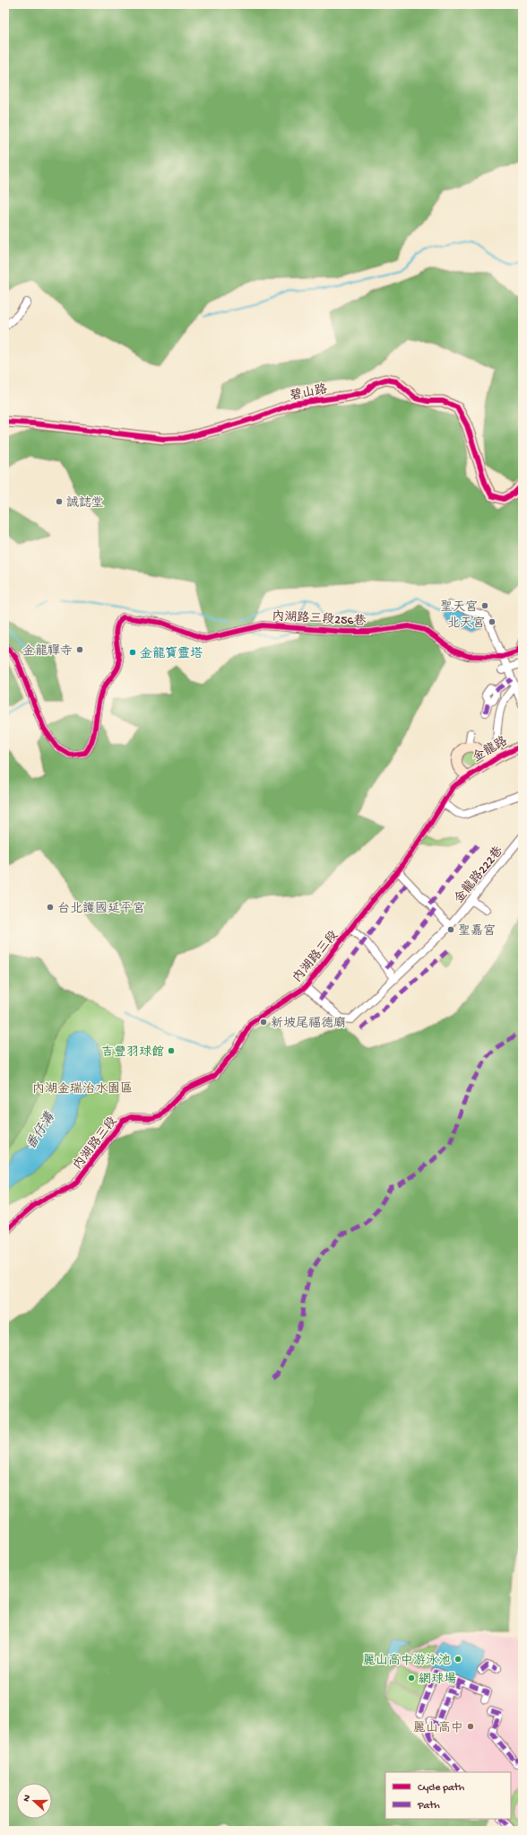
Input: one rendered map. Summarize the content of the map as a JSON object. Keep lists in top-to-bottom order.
{
  "streets": {
    "street": [
      "碧山路",
      "內湖路三段256巷",
      "金龍路",
      "金龍路222巷",
      "內湖路三段"
    ]
  },
  "crossings": [
    ["金龍路", "內湖路三段"],
    ["金龍路222巷", "內湖路三段"]
  ],
  "water": ["番仔溝"],
  "parks": ["內湖金瑞治水園區"],
  "places": [
    "誠誌堂",
    "聖天宮",
    "北天宮",
    "金龍禪寺",
    "金龍寶靈塔",
    "台北護國延平宮",
    "聖嘉宮",
    "新坡尾福德廟",
    "吉豐羽球館",
    "麗山高中游泳池",
    "網球場",
    "麗山高中"
  ],
  "legend": ["Cycle path", "Path"],
  "north": "left"
}
